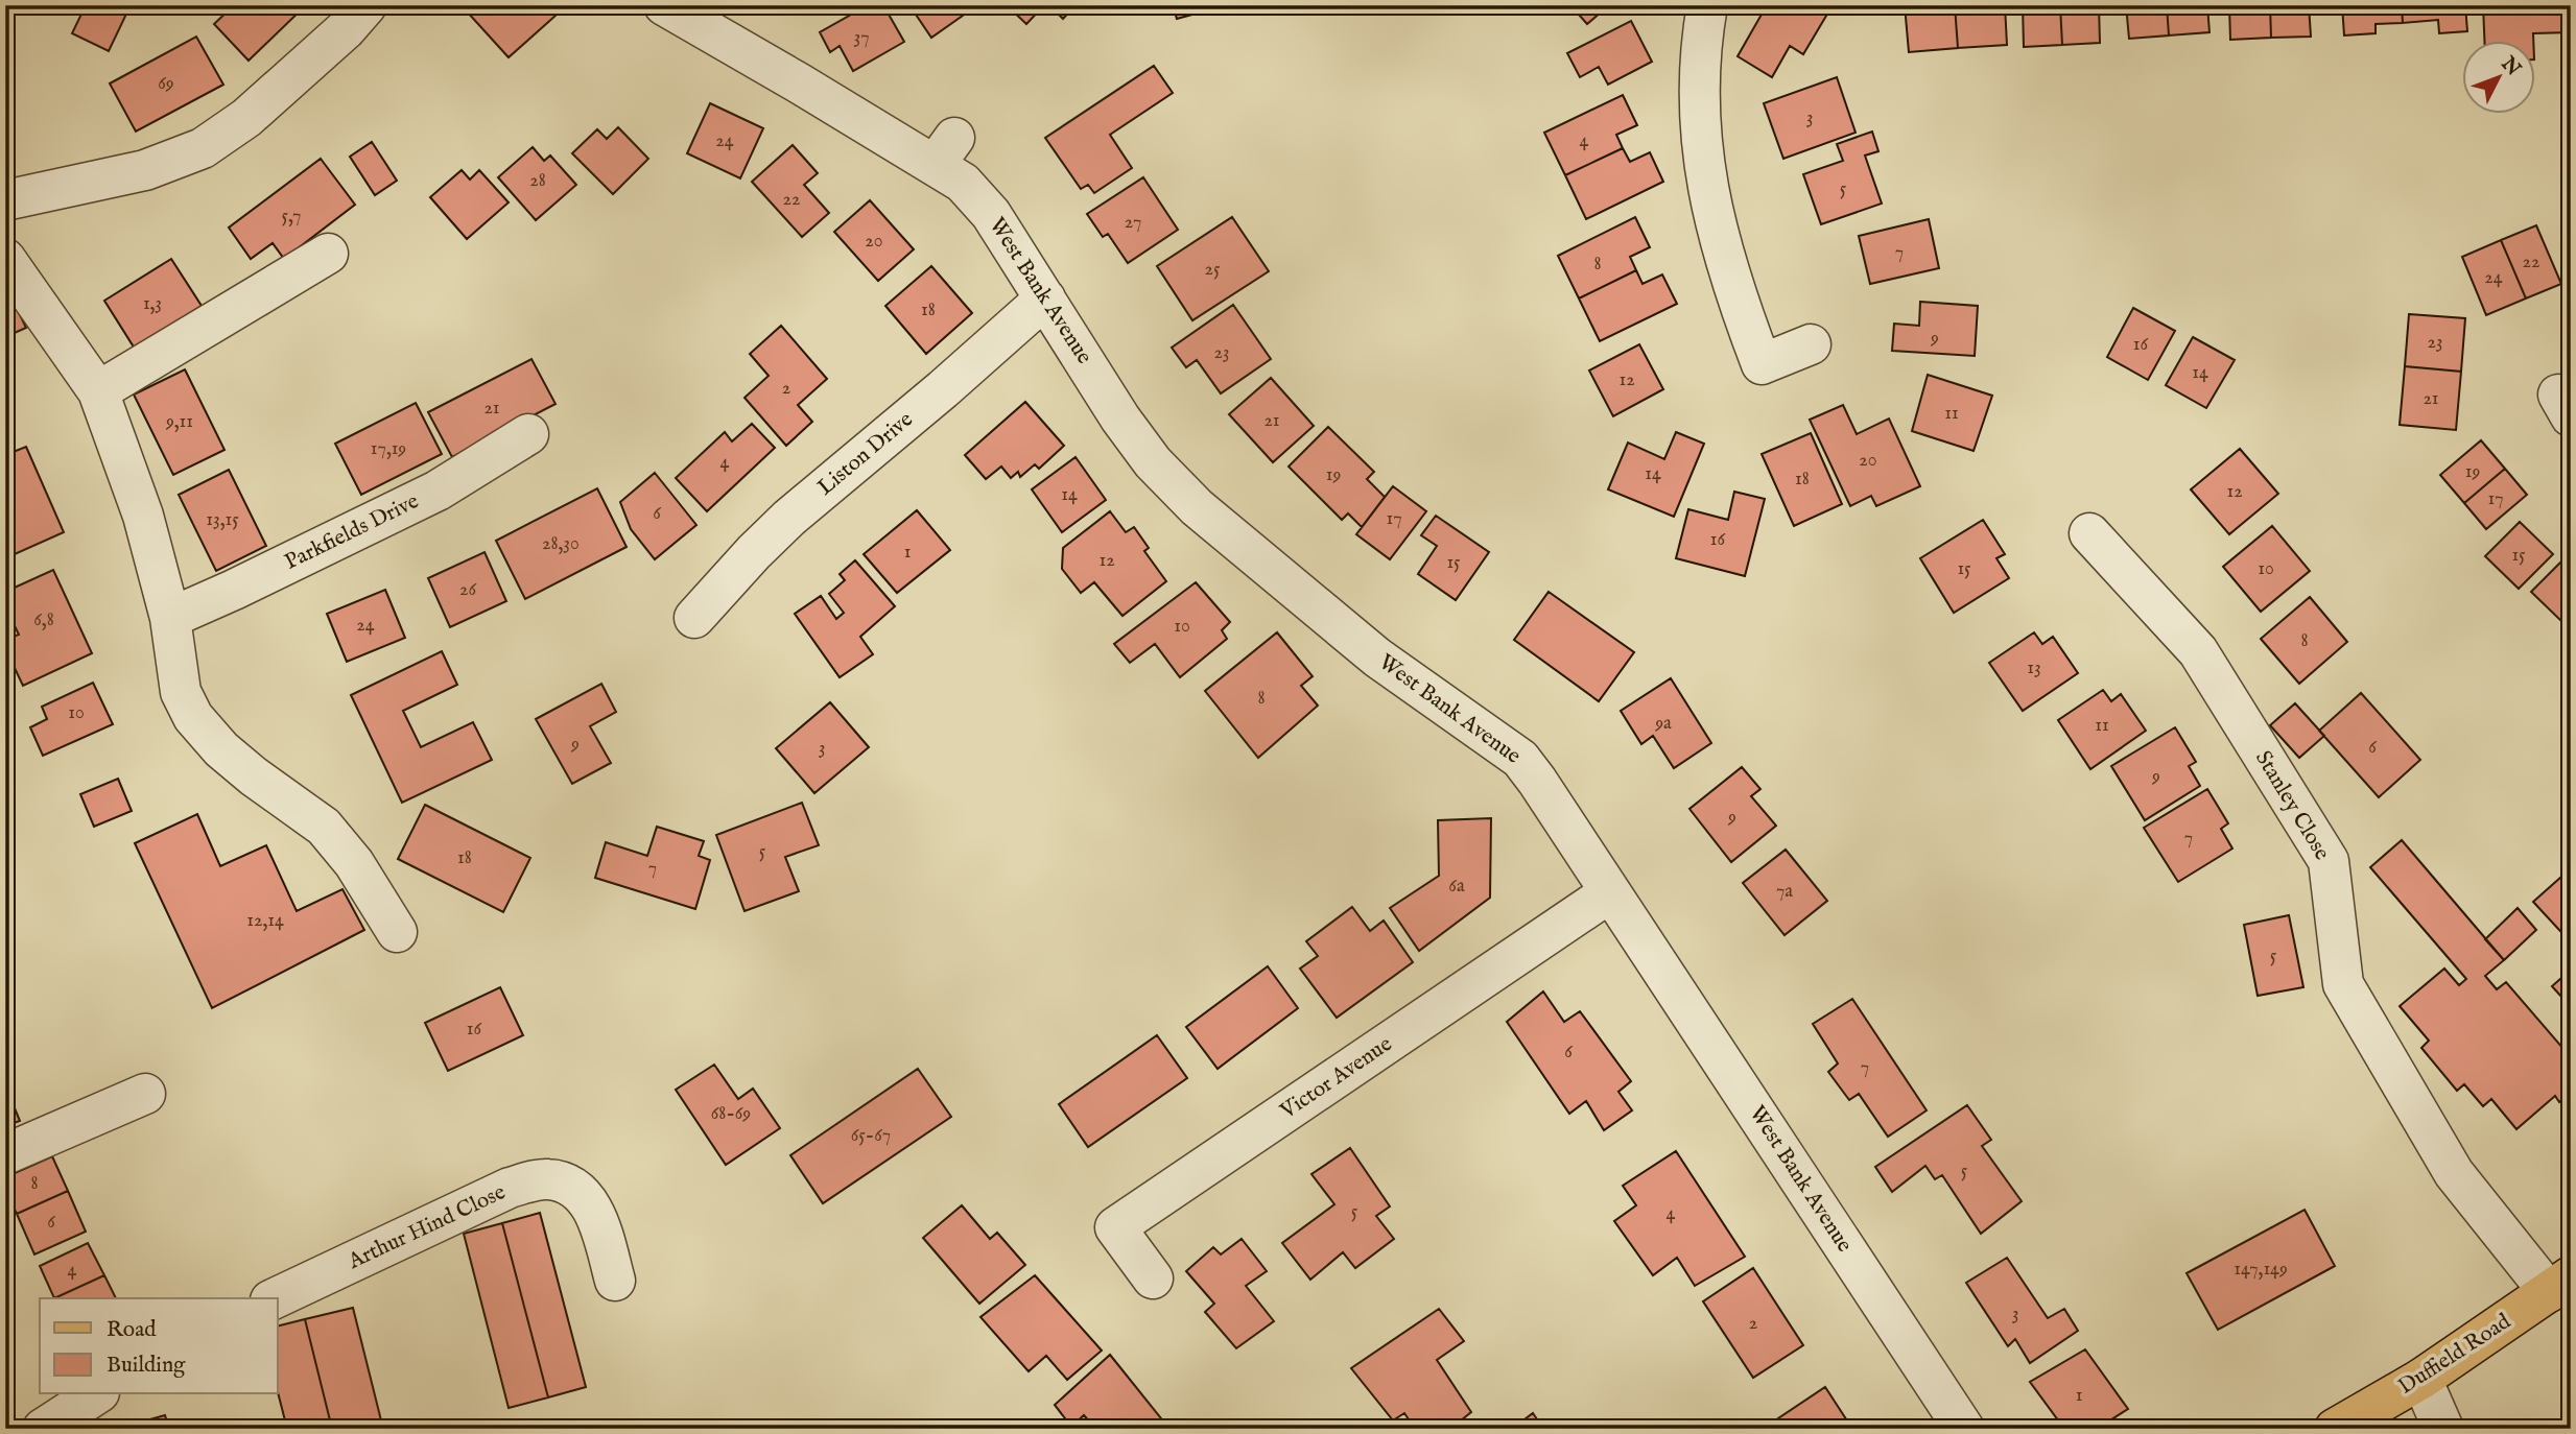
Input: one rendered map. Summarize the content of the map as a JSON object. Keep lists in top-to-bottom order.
{
  "streets": {
    "main road": ["Duffield Road"],
    "street": [
      "West Bank Avenue",
      "Liston Drive",
      "Parkfields Drive",
      "Stanley Close",
      "Victor Avenue",
      "Arthur Hind Close"
    ]
  },
  "crossings": [
    ["West Bank Avenue", "Liston Drive"],
    ["West Bank Avenue", "Victor Avenue"],
    ["Stanley Close", "Duffield Road"]
  ],
  "house_numbers": [
    "37",
    "69",
    "3",
    "24",
    "4",
    "28",
    "5",
    "22",
    "5,7",
    "27",
    "20",
    "7",
    "22",
    "8",
    "25",
    "24",
    "1,3",
    "18",
    "9",
    "23",
    "16",
    "23",
    "14",
    "12",
    "2",
    "21",
    "21",
    "11",
    "21",
    "9,11",
    "17,19",
    "20",
    "4",
    "19",
    "14",
    "19",
    "18",
    "12",
    "14",
    "17",
    "6",
    "17",
    "13,15",
    "16",
    "28,30",
    "1",
    "15",
    "12",
    "15",
    "15",
    "10",
    "26",
    "6,8",
    "24",
    "10",
    "8",
    "13",
    "8",
    "10",
    "9a",
    "11",
    "9",
    "6",
    "3",
    "9",
    "9",
    "7",
    "5",
    "18",
    "7",
    "6a",
    "7a",
    "12,14",
    "5",
    "16",
    "6",
    "7",
    "68-69",
    "65-67",
    "5",
    "8",
    "5",
    "4",
    "6",
    "147,149",
    "4",
    "3",
    "2",
    "1"
  ],
  "legend": ["Road", "Building"],
  "north": "top right"
}
